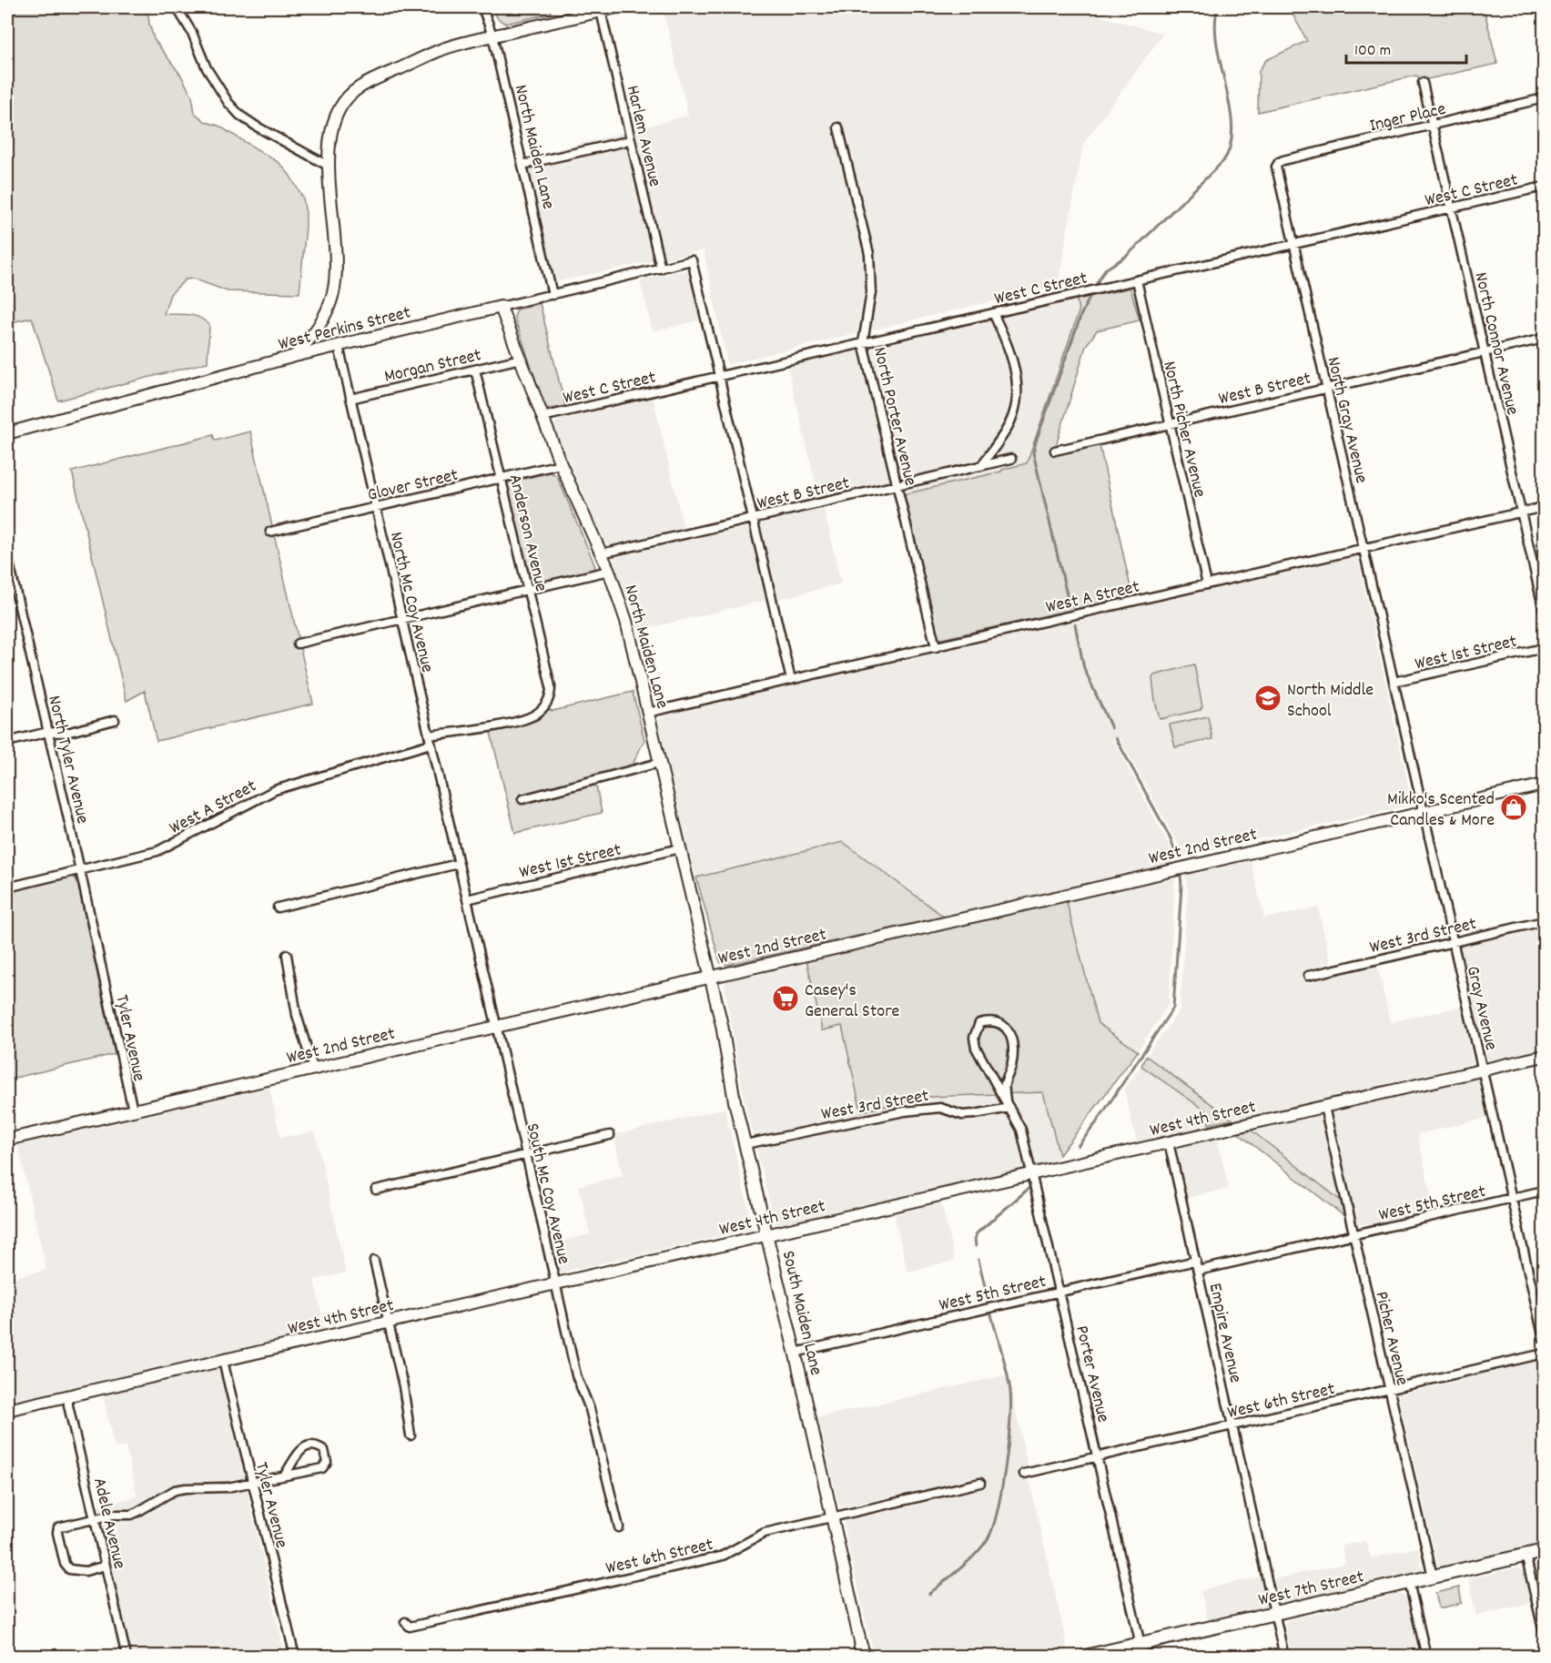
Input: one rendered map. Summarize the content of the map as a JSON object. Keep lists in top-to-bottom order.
{
  "streets": {
    "main road": ["West 7th Street"],
    "street": [
      "Inger Place",
      "Harlem Avenue",
      "North Maiden Lane",
      "West C Street",
      "West Perkins Street",
      "North Connor Avenue",
      "Morgan Street",
      "West B Street",
      "North Porter Avenue",
      "North Gray Avenue",
      "North Picher Avenue",
      "Glover Street",
      "Anderson Avenue",
      "West A Street",
      "North Mc Coy Avenue",
      "West 1st Street",
      "North Tyler Avenue",
      "West 2nd Street",
      "West 3rd Street",
      "Gray Avenue",
      "Tyler Avenue",
      "West 4th Street",
      "South Mc Coy Avenue",
      "West 5th Street",
      "South Maiden Lane",
      "Empire Avenue",
      "Picher Avenue",
      "Porter Avenue",
      "West 6th Street",
      "Adele Avenue"
    ]
  },
  "crossings": [
    ["Inger Place", "North Connor Avenue"],
    ["Inger Place", "North Gray Avenue"],
    ["Harlem Avenue", "West Perkins Street"],
    ["North Maiden Lane", "West C Street"],
    ["North Maiden Lane", "West Perkins Street"],
    ["North Maiden Lane", "Morgan Street"],
    ["North Maiden Lane", "West B Street"],
    ["North Maiden Lane", "Glover Street"],
    ["North Maiden Lane", "West A Street"],
    ["North Maiden Lane", "West 1st Street"],
    ["North Maiden Lane", "West 2nd Street"],
    ["North Maiden Lane", "South Maiden Lane"],
    ["West C Street", "West Perkins Street"],
    ["West C Street", "North Connor Avenue"],
    ["West C Street", "North Porter Avenue"],
    ["West C Street", "North Gray Avenue"],
    ["West C Street", "North Picher Avenue"],
    ["West Perkins Street", "North Mc Coy Avenue"],
    ["North Connor Avenue", "West B Street"],
    ["North Connor Avenue", "West A Street"],
    ["Morgan Street", "Anderson Avenue"],
    ["Morgan Street", "North Mc Coy Avenue"],
    ["West B Street", "North Porter Avenue"],
    ["West B Street", "North Gray Avenue"],
    ["West B Street", "North Picher Avenue"],
    ["North Porter Avenue", "West A Street"],
    ["North Gray Avenue", "West A Street"],
    ["North Gray Avenue", "West 1st Street"],
    ["North Gray Avenue", "Gray Avenue"],
    ["North Picher Avenue", "West A Street"],
    ["Glover Street", "Anderson Avenue"],
    ["Glover Street", "North Mc Coy Avenue"],
    ["Anderson Avenue", "West A Street"],
    ["West A Street", "North Mc Coy Avenue"],
    ["West A Street", "North Tyler Avenue"],
    ["North Mc Coy Avenue", "South Mc Coy Avenue"],
    ["West 1st Street", "Gray Avenue"],
    ["West 1st Street", "South Mc Coy Avenue"],
    ["North Tyler Avenue", "Tyler Avenue"],
    ["West 2nd Street", "Gray Avenue"],
    ["West 2nd Street", "Tyler Avenue"],
    ["West 2nd Street", "South Mc Coy Avenue"],
    ["West 2nd Street", "South Maiden Lane"],
    ["West 3rd Street", "Gray Avenue"],
    ["West 3rd Street", "South Maiden Lane"],
    ["West 3rd Street", "Porter Avenue"],
    ["Gray Avenue", "West 4th Street"],
    ["Gray Avenue", "West 5th Street"],
    ["Tyler Avenue", "West 4th Street"],
    ["West 4th Street", "South Mc Coy Avenue"],
    ["West 4th Street", "South Maiden Lane"],
    ["West 4th Street", "Empire Avenue"],
    ["West 4th Street", "Picher Avenue"],
    ["West 4th Street", "Porter Avenue"],
    ["West 4th Street", "Adele Avenue"],
    ["West 5th Street", "South Maiden Lane"],
    ["West 5th Street", "Empire Avenue"],
    ["West 5th Street", "Picher Avenue"],
    ["West 5th Street", "Porter Avenue"],
    ["South Maiden Lane", "West 6th Street"],
    ["Empire Avenue", "West 6th Street"],
    ["Empire Avenue", "West 7th Street"],
    ["Picher Avenue", "West 6th Street"],
    ["Picher Avenue", "West 7th Street"],
    ["Porter Avenue", "West 6th Street"],
    ["Porter Avenue", "West 7th Street"]
  ],
  "places": {
    "school or university": ["North Middle School"],
    "shop": ["Mikko's Scented Candles & More"],
    "supermarket": ["Casey's General Store"]
  },
  "scale_bar": "100 m"
}
